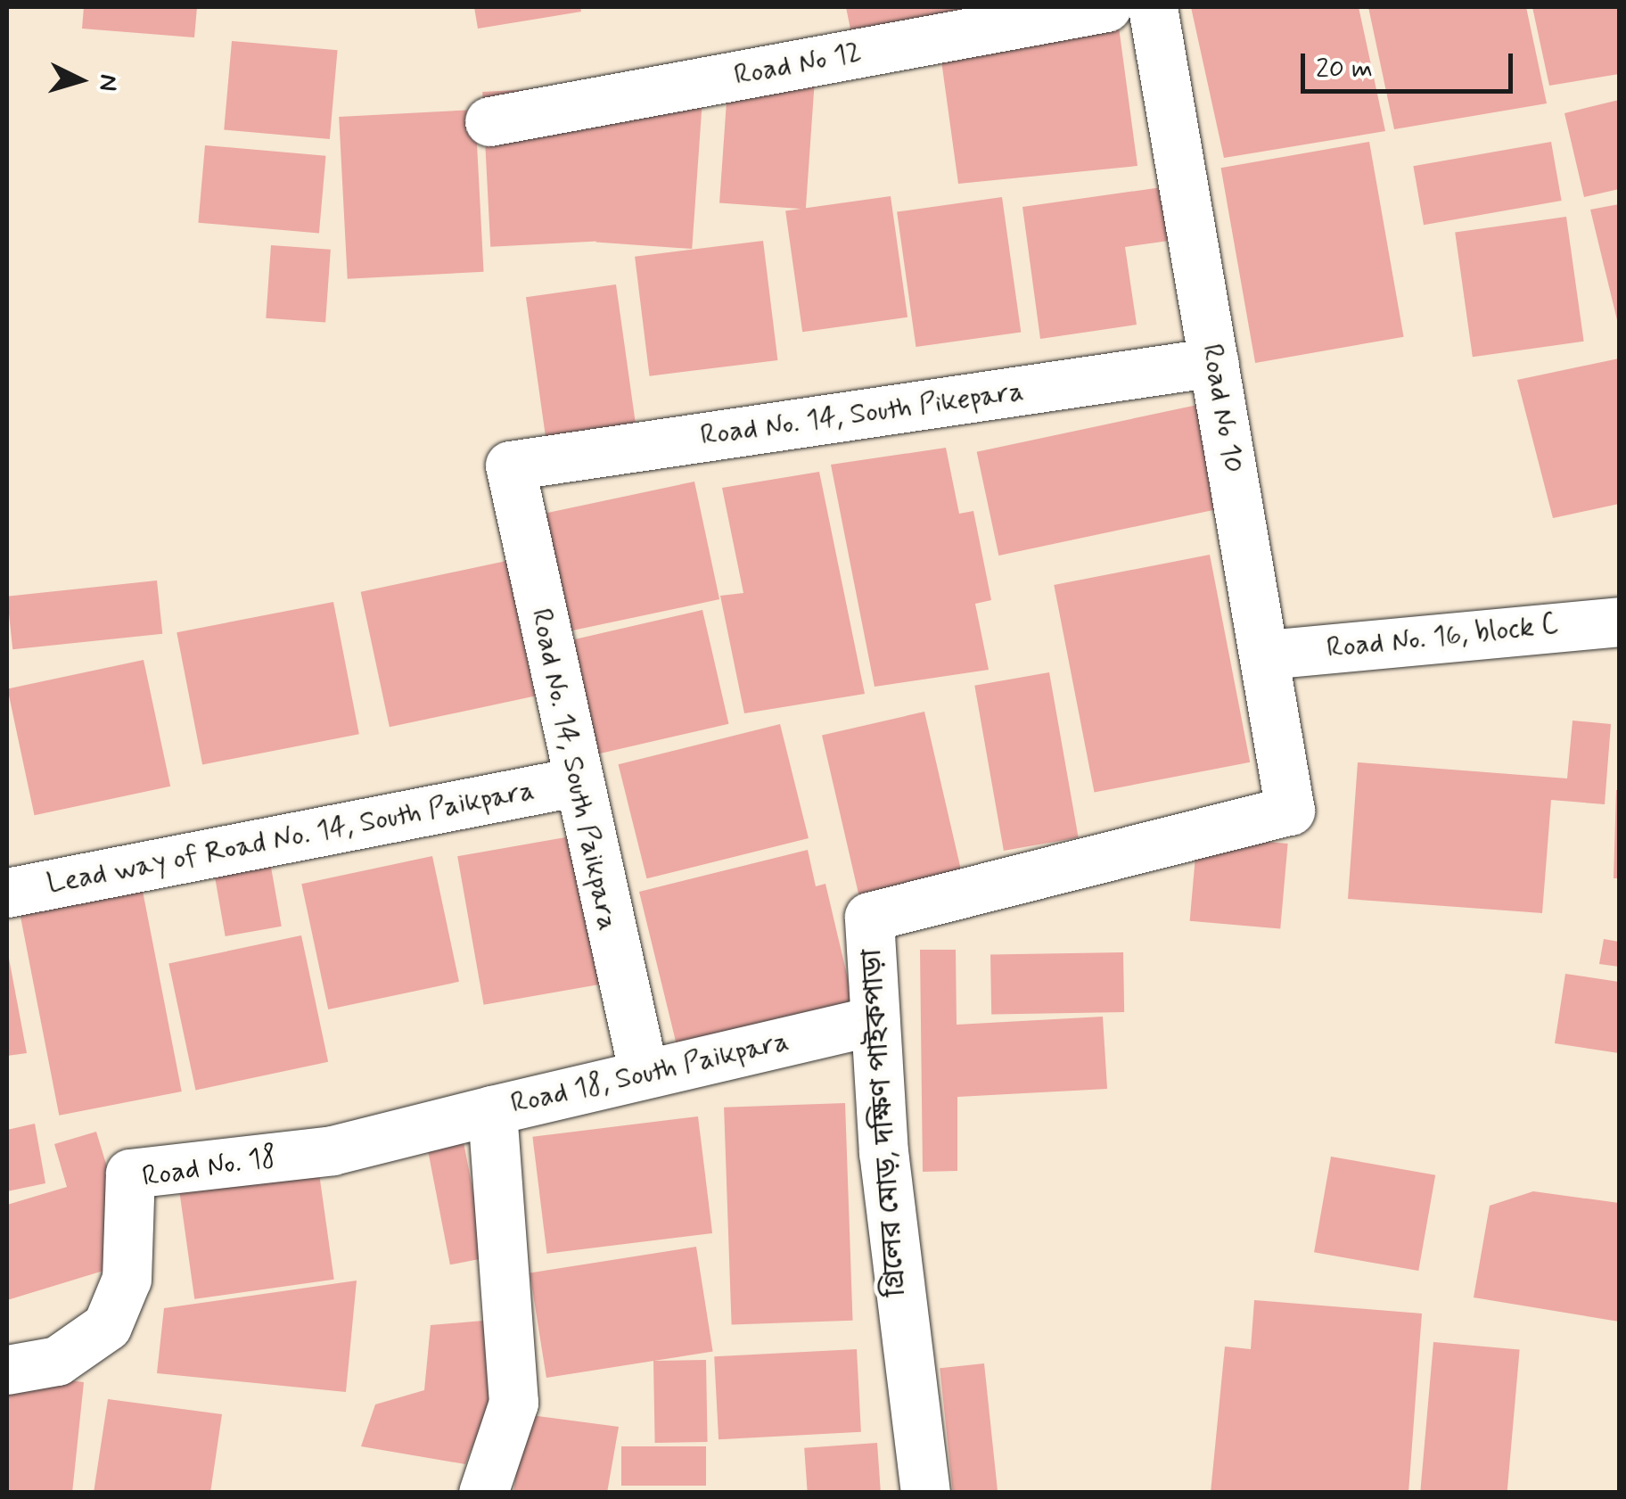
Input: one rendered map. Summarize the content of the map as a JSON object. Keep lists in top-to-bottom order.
{
  "streets": {
    "street": [
      "Road No 12",
      "Road No 10",
      "Road No. 14, South Pikepara",
      "Road No. 16, block C",
      "Road No. 14, South Paikpara",
      "Lead way of Road No. 14, South Paikpara",
      "Road 18, South Paikpara",
      "গ্রিলের মোড়, দক্ষিণ পাইকপাড়া",
      "Road No. 18"
    ]
  },
  "crossings": [
    ["Road No 10", "Road No. 14, South Pikepara"],
    ["Road No 10", "Road No. 16, block C"],
    ["Road No 10", "গ্রিলের মোড়, দক্ষিণ পাইকপাড়া"],
    ["Road No. 14, South Pikepara", "Road No. 14, South Paikpara"],
    ["Road No. 14, South Paikpara", "Lead way of Road No. 14, South Paikpara"],
    ["Road No. 14, South Paikpara", "Road 18, South Paikpara"],
    ["Road 18, South Paikpara", "গ্রিলের মোড়, দক্ষিণ পাইকপাড়া"],
    ["Road 18, South Paikpara", "Road No. 18"]
  ],
  "scale_bar": "20 m",
  "north": "right"
}
